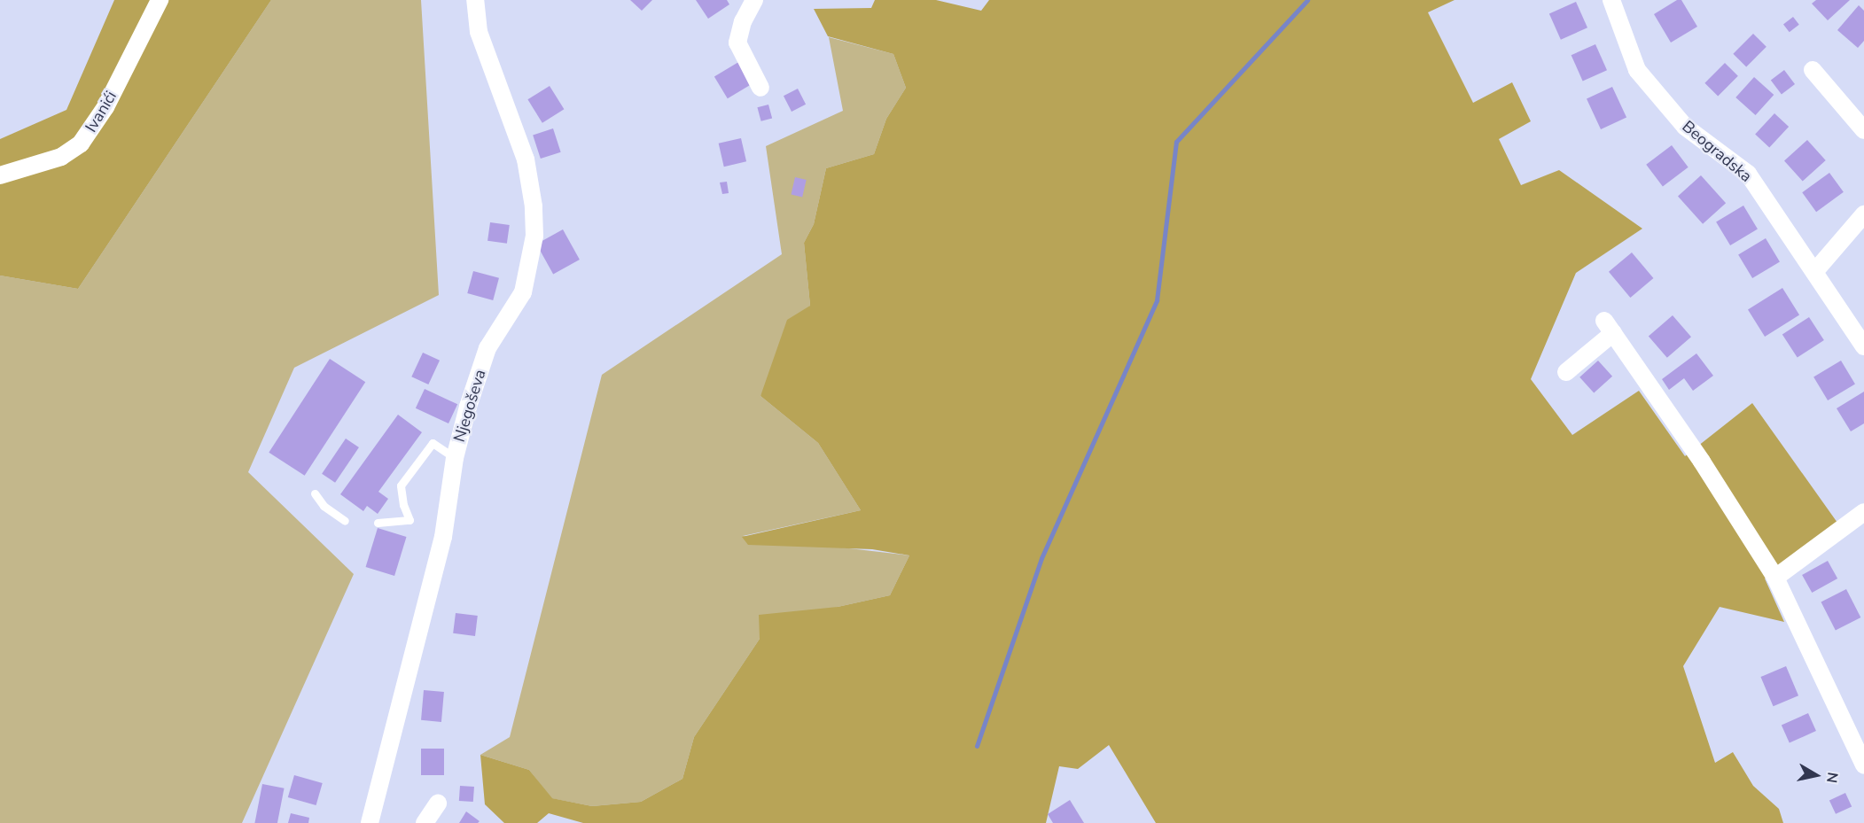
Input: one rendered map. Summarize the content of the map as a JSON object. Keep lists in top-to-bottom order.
{
  "streets": {
    "street": ["Ivanići", "Beogradska", "Njegoševa"]
  },
  "north": "right"
}
